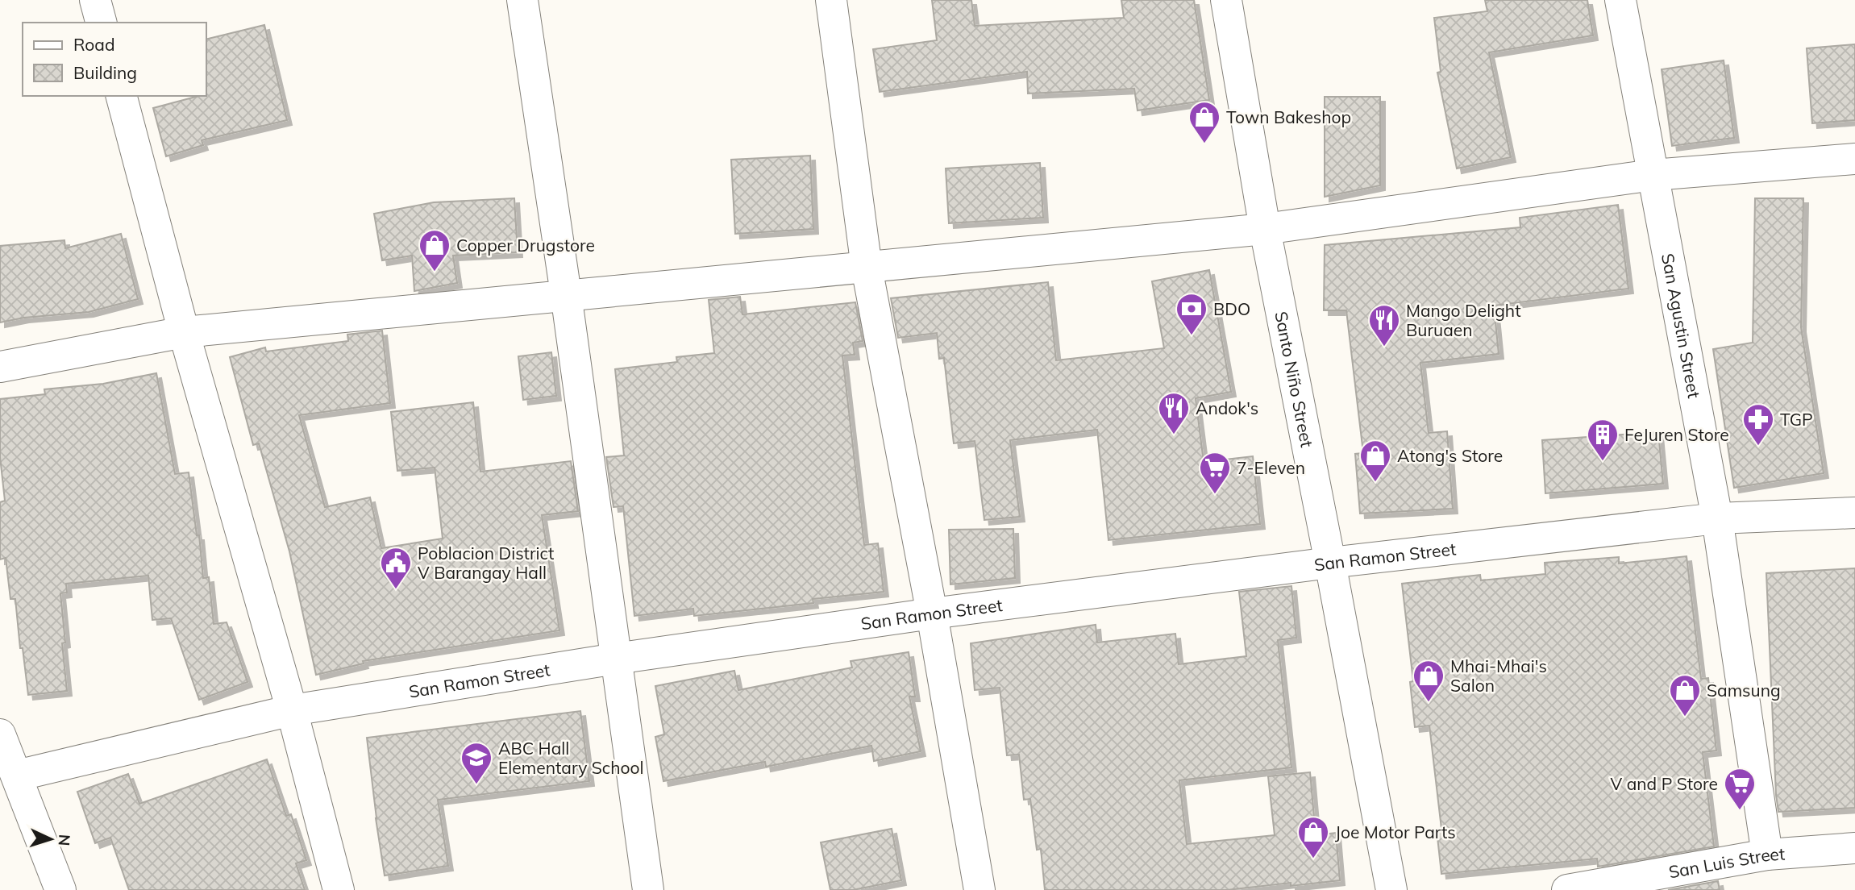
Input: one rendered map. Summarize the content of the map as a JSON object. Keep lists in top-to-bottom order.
{
  "streets": {
    "street": [
      "San Agustin Street",
      "Santo Niño Street",
      "San Ramon Street",
      "San Luis Street"
    ]
  },
  "crossings": [
    ["San Agustin Street", "San Ramon Street"],
    ["San Agustin Street", "San Luis Street"],
    ["Santo Niño Street", "San Ramon Street"]
  ],
  "places": {
    "shop": [
      "Town Bakeshop",
      "Copper Drugstore",
      "Atong's Store",
      "Mhai-Mhai's Salon",
      "Samsung",
      "Joe Motor Parts"
    ],
    "bank": ["BDO"],
    "restaurant": ["Mango Delight Buruaen", "Andok's"],
    "pharmacy": ["TGP"],
    "building": ["FeJuren Store"],
    "supermarket": ["7-Eleven", "V and P Store"],
    "public building": ["Poblacion District V Barangay Hall"],
    "school or university": ["ABC Hall Elementary School"]
  },
  "legend": ["Road", "Building"],
  "north": "right"
}
